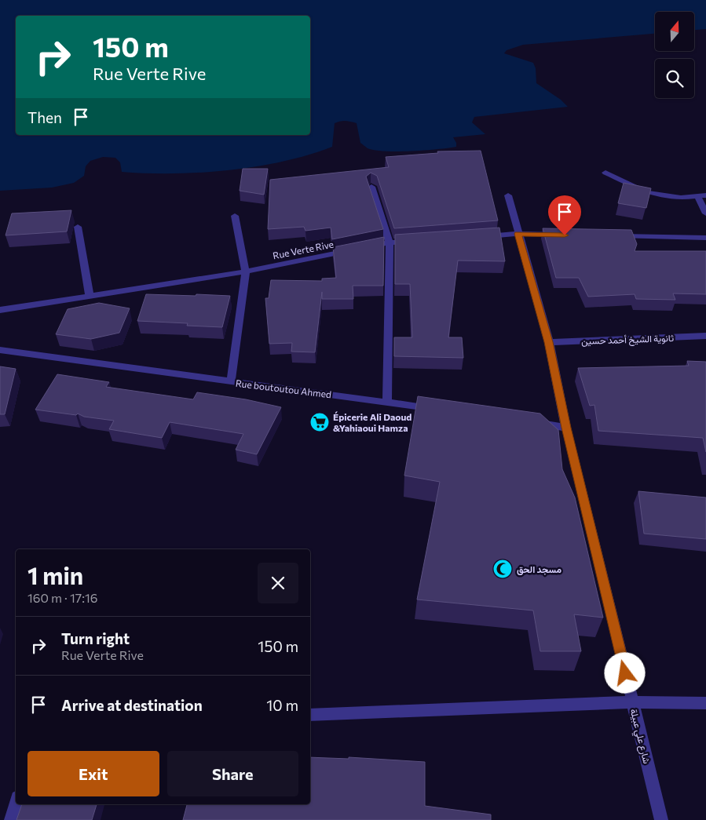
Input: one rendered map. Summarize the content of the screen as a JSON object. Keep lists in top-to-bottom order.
{
  "streets": {
    "street": [
      "Rue Verte Rive",
      "ثانوية الشيخ أحمد حسين",
      "Rue boutoutou Ahmed",
      "شارع علي عبيلة"
    ]
  },
  "crossings": [
    ["ثانوية الشيخ أحمد حسين", "شارع علي عبيلة"]
  ],
  "places": {
    "supermarket": ["Épicerie Ali Daoud &Yahiaoui Hamza"],
    "mosque": ["مسجد الحق"]
  },
  "north": "top",
  "page": {
    "turn": ["150 m", "Rue Verte Rive"],
    "then": "Then",
    "heading": ["1 min", "160 m · 17:16"],
    "list": [
      {
        "name": "Turn right",
        "note": "Rue Verte Rive",
        "value": "150 m"
      },
      {
        "name": "Arrive at destination",
        "value": "10 m"
      }
    ],
    "buttons": ["Exit", "Share"]
  }
}
